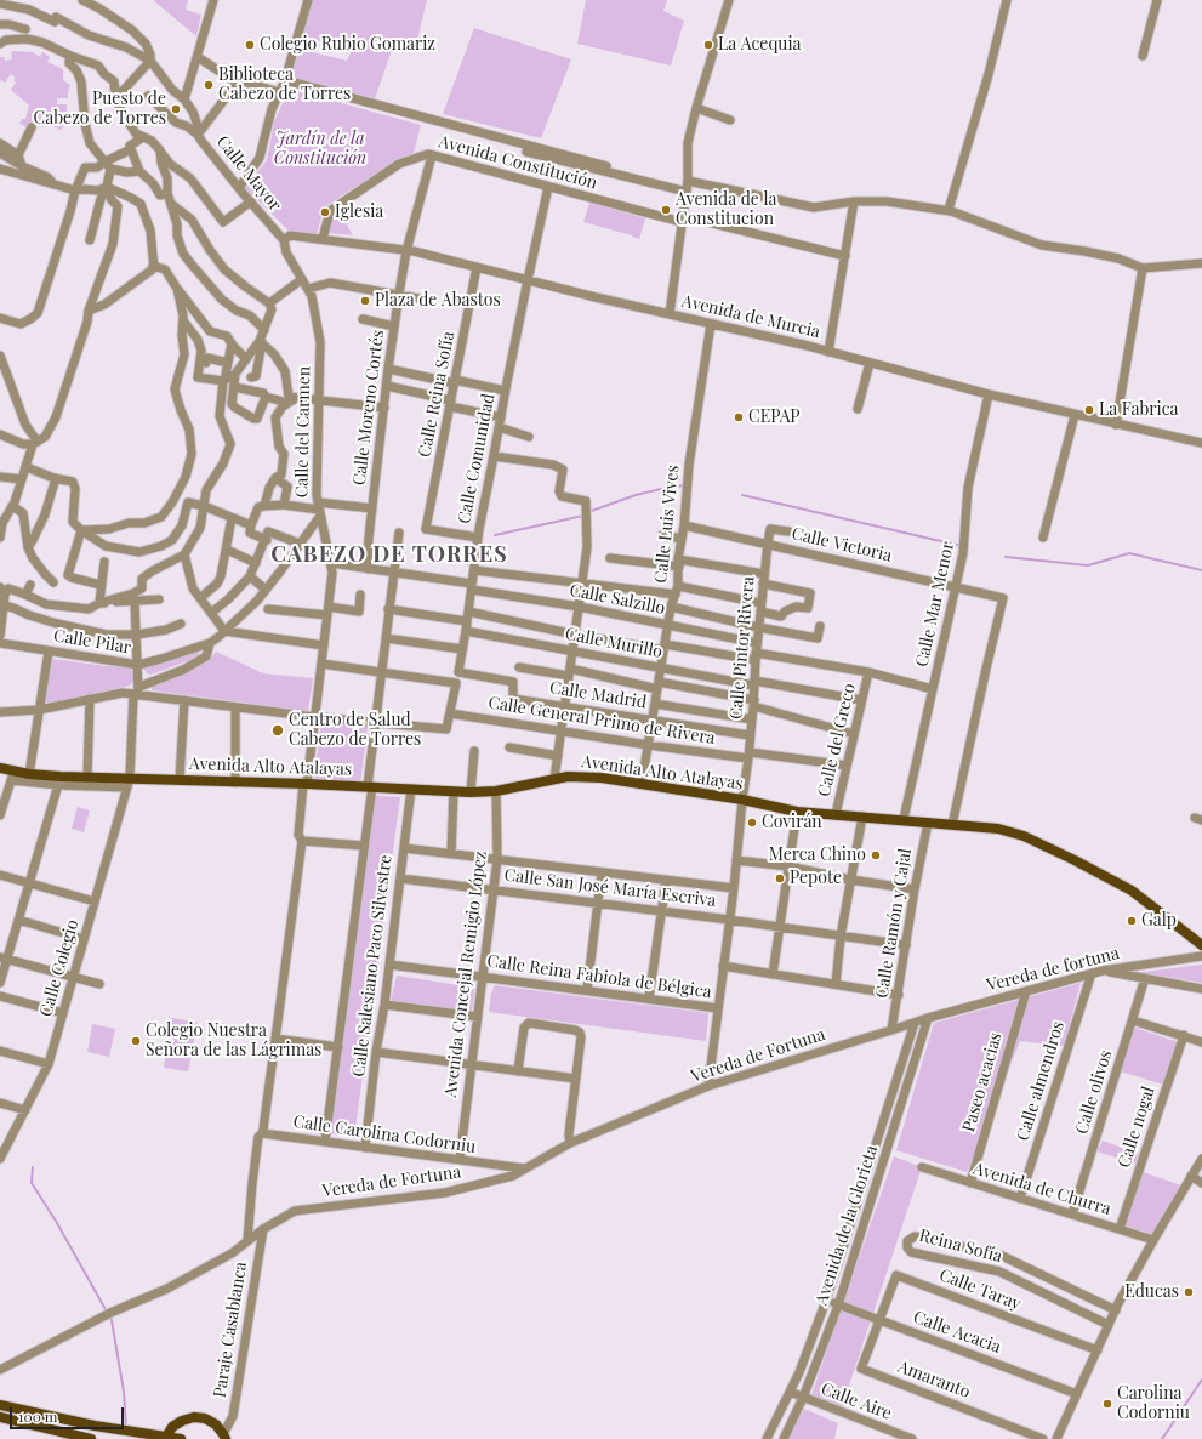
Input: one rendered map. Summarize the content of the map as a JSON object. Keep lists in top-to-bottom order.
{
  "streets": {
    "main road": ["Avenida Alto Atalayas"],
    "street": [
      "Avenida Constitución",
      "Calle Mayor",
      "Avenida de Murcia",
      "Calle Reina Sofía",
      "Calle Moreno Cortés",
      "Calle del Carmen",
      "Calle Comunidad",
      "Calle Luis Vives",
      "Calle Victoria",
      "Calle Salzillo",
      "Calle Mar Menor",
      "Calle Pilar",
      "Calle Murillo",
      "Calle Pintor Rivera",
      "Calle Madrid",
      "Calle General Primo de Rivera",
      "Calle del Greco",
      "Calle San José María Escriva",
      "Calle Ramón y Cajal",
      "Calle Salesiano Paco Silvestre",
      "Calle Colegio",
      "Vereda de fortuna",
      "Avenida Concejal Remigio López",
      "Calle Reina Fabiola de Bélgica",
      "Vereda de Fortuna",
      "Calle almendros",
      "Paseo acacias",
      "Calle olivos",
      "Calle nogal",
      "Calle Carolina Codorniu",
      "Avenida de Churra",
      "Avenida de la Glorieta",
      "Reina Sofía",
      "Calle Taray",
      "Paraje Casablanca",
      "Calle Acacia",
      "Amaranto",
      "Calle Aire"
    ]
  },
  "crossings": [
    ["Avenida Constitución", "Avenida de Murcia"],
    ["Avenida Constitución", "Calle Moreno Cortés"],
    ["Avenida Constitución", "Calle Comunidad"],
    ["Calle Mayor", "Avenida de Murcia"],
    ["Calle Mayor", "Calle del Carmen"],
    ["Avenida de Murcia", "Calle Reina Sofía"],
    ["Avenida de Murcia", "Calle Moreno Cortés"],
    ["Avenida de Murcia", "Calle del Carmen"],
    ["Avenida de Murcia", "Calle Comunidad"],
    ["Avenida de Murcia", "Calle Luis Vives"],
    ["Avenida de Murcia", "Calle Mar Menor"],
    ["Calle Reina Sofía", "Calle Comunidad"],
    ["Calle Moreno Cortés", "Calle Salzillo"],
    ["Calle del Carmen", "Calle Salzillo"],
    ["Calle del Carmen", "Calle Pilar"],
    ["Calle del Carmen", "Avenida Alto Atalayas"],
    ["Calle del Carmen", "Vereda de Fortuna"],
    ["Calle del Carmen", "Calle Carolina Codorniu"],
    ["Calle Comunidad", "Calle Salzillo"],
    ["Calle Comunidad", "Calle Murillo"],
    ["Calle Comunidad", "Calle Madrid"],
    ["Calle Luis Vives", "Calle Victoria"],
    ["Calle Luis Vives", "Calle Salzillo"],
    ["Calle Luis Vives", "Calle Murillo"],
    ["Calle Luis Vives", "Calle Madrid"],
    ["Calle Luis Vives", "Calle General Primo de Rivera"],
    ["Calle Luis Vives", "Avenida Alto Atalayas"],
    ["Calle Victoria", "Calle Mar Menor"],
    ["Calle Victoria", "Calle Pintor Rivera"],
    ["Calle Victoria", "Avenida Alto Atalayas"],
    ["Calle Salzillo", "Calle Pintor Rivera"],
    ["Calle Mar Menor", "Avenida Alto Atalayas"],
    ["Calle Pilar", "Calle Colegio"],
    ["Calle Murillo", "Calle Pintor Rivera"],
    ["Calle Murillo", "Calle del Greco"],
    ["Calle Pintor Rivera", "Calle Madrid"],
    ["Calle Pintor Rivera", "Calle General Primo de Rivera"],
    ["Calle Pintor Rivera", "Avenida Alto Atalayas"],
    ["Calle Pintor Rivera", "Calle San José María Escriva"],
    ["Calle Pintor Rivera", "Calle Reina Fabiola de Bélgica"],
    ["Calle Pintor Rivera", "Vereda de Fortuna"],
    ["Calle General Primo de Rivera", "Calle del Greco"],
    ["Calle del Greco", "Avenida Alto Atalayas"],
    ["Avenida Alto Atalayas", "Calle Ramón y Cajal"],
    ["Avenida Alto Atalayas", "Calle Salesiano Paco Silvestre"],
    ["Avenida Alto Atalayas", "Calle Colegio"],
    ["Avenida Alto Atalayas", "Avenida Concejal Remigio López"],
    ["Calle San José María Escriva", "Calle Ramón y Cajal"],
    ["Calle San José María Escriva", "Calle Salesiano Paco Silvestre"],
    ["Calle San José María Escriva", "Avenida Concejal Remigio López"],
    ["Calle Ramón y Cajal", "Vereda de Fortuna"],
    ["Calle Salesiano Paco Silvestre", "Calle Reina Fabiola de Bélgica"],
    ["Calle Salesiano Paco Silvestre", "Calle Carolina Codorniu"],
    ["Vereda de fortuna", "Vereda de Fortuna"],
    ["Vereda de fortuna", "Calle almendros"],
    ["Vereda de fortuna", "Paseo acacias"],
    ["Vereda de fortuna", "Avenida de la Glorieta"],
    ["Avenida Concejal Remigio López", "Calle Reina Fabiola de Bélgica"],
    ["Avenida Concejal Remigio López", "Calle Carolina Codorniu"],
    ["Vereda de Fortuna", "Calle olivos"],
    ["Vereda de Fortuna", "Calle Carolina Codorniu"],
    ["Vereda de Fortuna", "Avenida de la Glorieta"],
    ["Vereda de Fortuna", "Paraje Casablanca"],
    ["Calle almendros", "Avenida de Churra"],
    ["Paseo acacias", "Avenida de Churra"],
    ["Calle olivos", "Avenida de Churra"],
    ["Calle nogal", "Avenida de Churra"],
    ["Avenida de la Glorieta", "Calle Acacia"],
    ["Avenida de la Glorieta", "Calle Aire"],
    ["Calle Taray", "Calle Acacia"],
    ["Calle Taray", "Amaranto"],
    ["Calle Acacia", "Amaranto"]
  ],
  "districts": ["CABEZO DE TORRES"],
  "parks": ["Jardín de la Constitución"],
  "places": [
    "Colegio Rubio Gomariz",
    "La Acequia",
    "Biblioteca Cabezo de Torres",
    "Puesto de Cabezo de Torres",
    "Avenida de la Constitucion",
    "Iglesia",
    "Plaza de Abastos",
    "La Fabrica",
    "CEPAP",
    "Centro de Salud Cabezo de Torres",
    "Covirán",
    "Merca Chino",
    "Pepote",
    "Galp",
    "Colegio Nuestra Señora de las Lágrimas",
    "Educas",
    "Carolina Codorniu"
  ],
  "scale_bar": "100 m"
}
